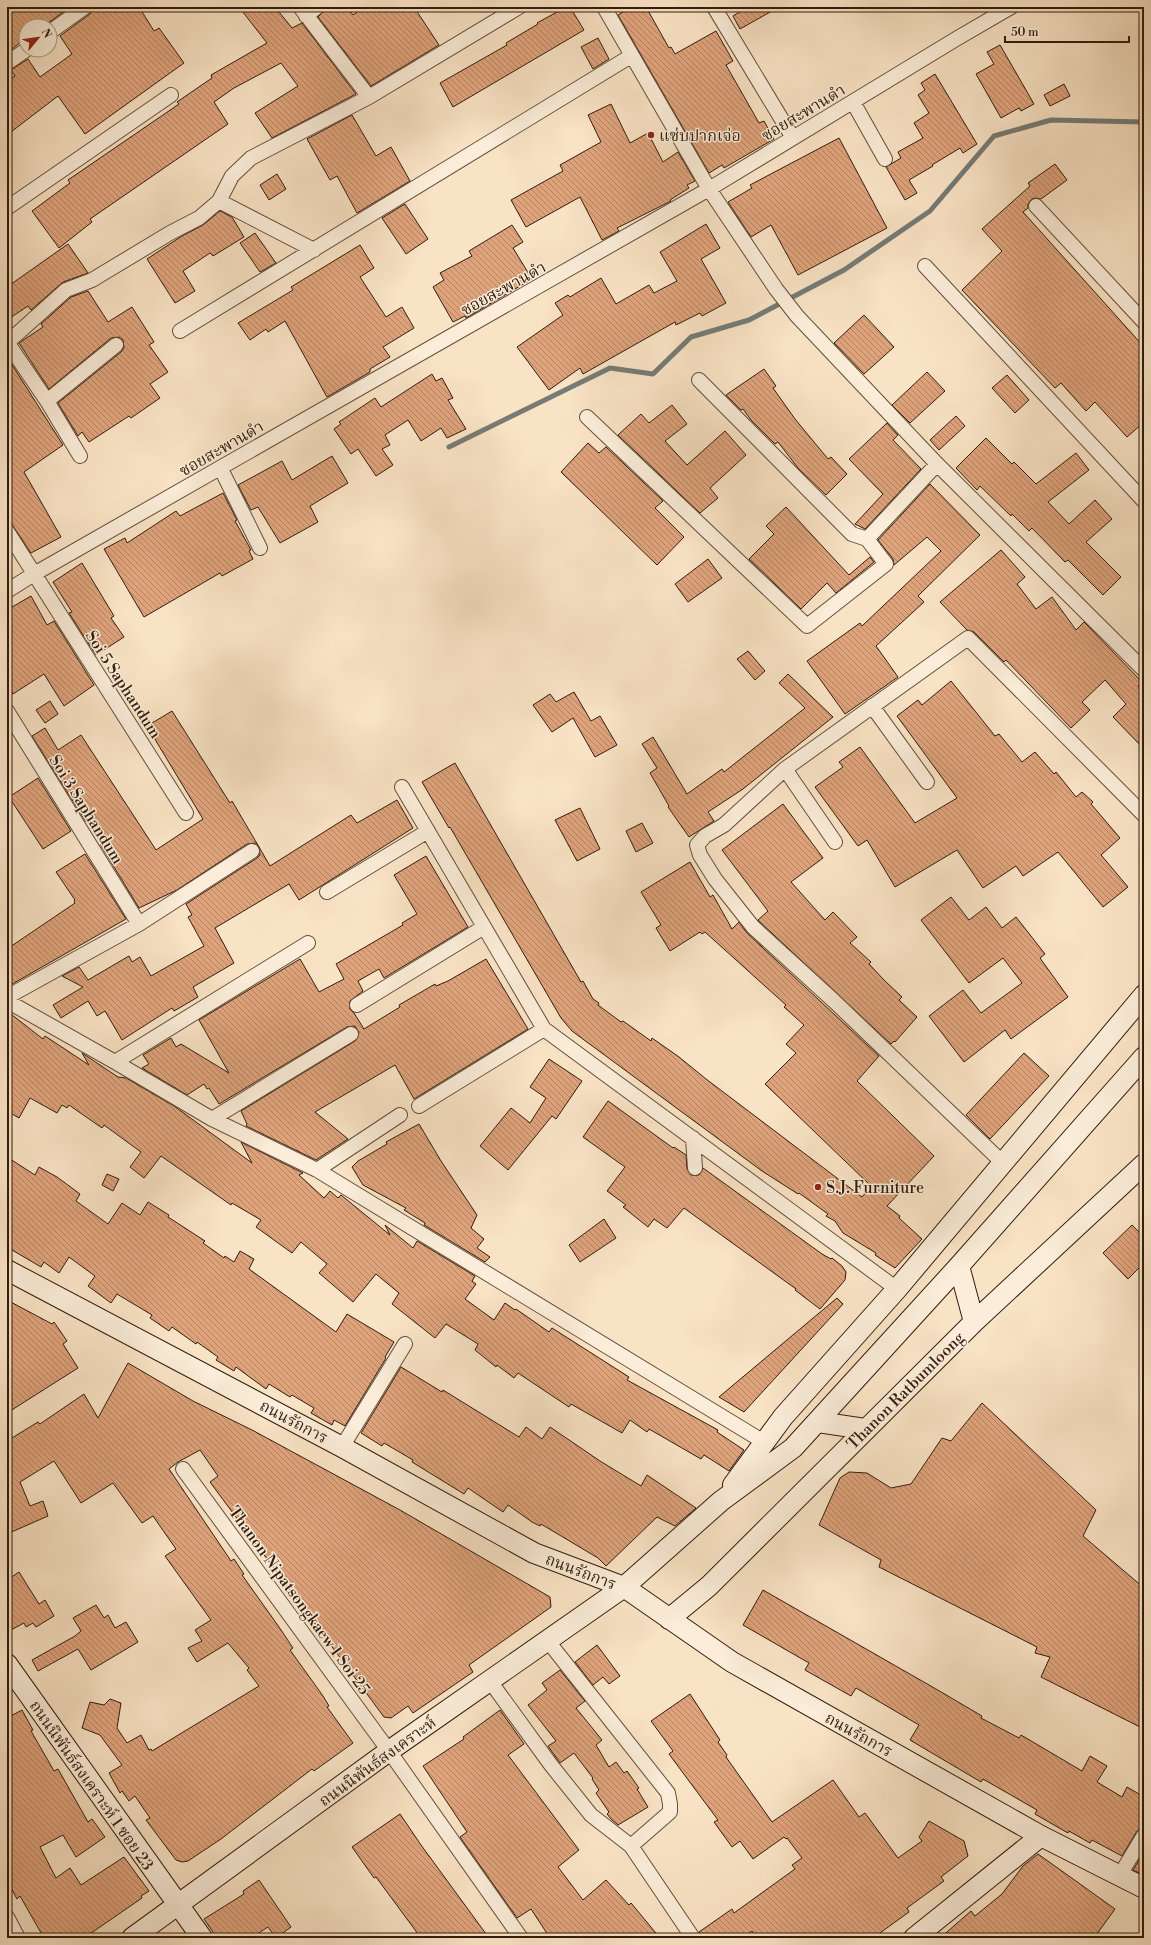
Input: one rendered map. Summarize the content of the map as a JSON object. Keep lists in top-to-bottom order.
{
  "streets": {
    "street": [
      "ซอยสะพานดำ",
      "Soi 5 Saphandum",
      "Soi 3 Saphandum",
      "Thanon Ratbumloong",
      "ถนนรัถการ",
      "Thanon Nipatsongkaew 1 Soi 25",
      "ถนนนิพันธ์สงเคราะห์",
      "ถนนนิพันธ์สงเคราะห์ 1 ซอย 23"
    ]
  },
  "crossings": [
    ["ซอยสะพานดำ", "Soi 5 Saphandum"],
    ["Thanon Ratbumloong", "ถนนรัถการ"],
    ["ถนนรัถการ", "ถนนนิพันธ์สงเคราะห์"],
    ["Thanon Nipatsongkaew 1 Soi 25", "ถนนนิพันธ์สงเคราะห์"],
    ["ถนนนิพันธ์สงเคราะห์", "ถนนนิพันธ์สงเคราะห์ 1 ซอย 23"]
  ],
  "places": ["แซ่บปากเจ่อ", "S.J. Furniture"],
  "scale_bar": "50 m",
  "north": "top right"
}
